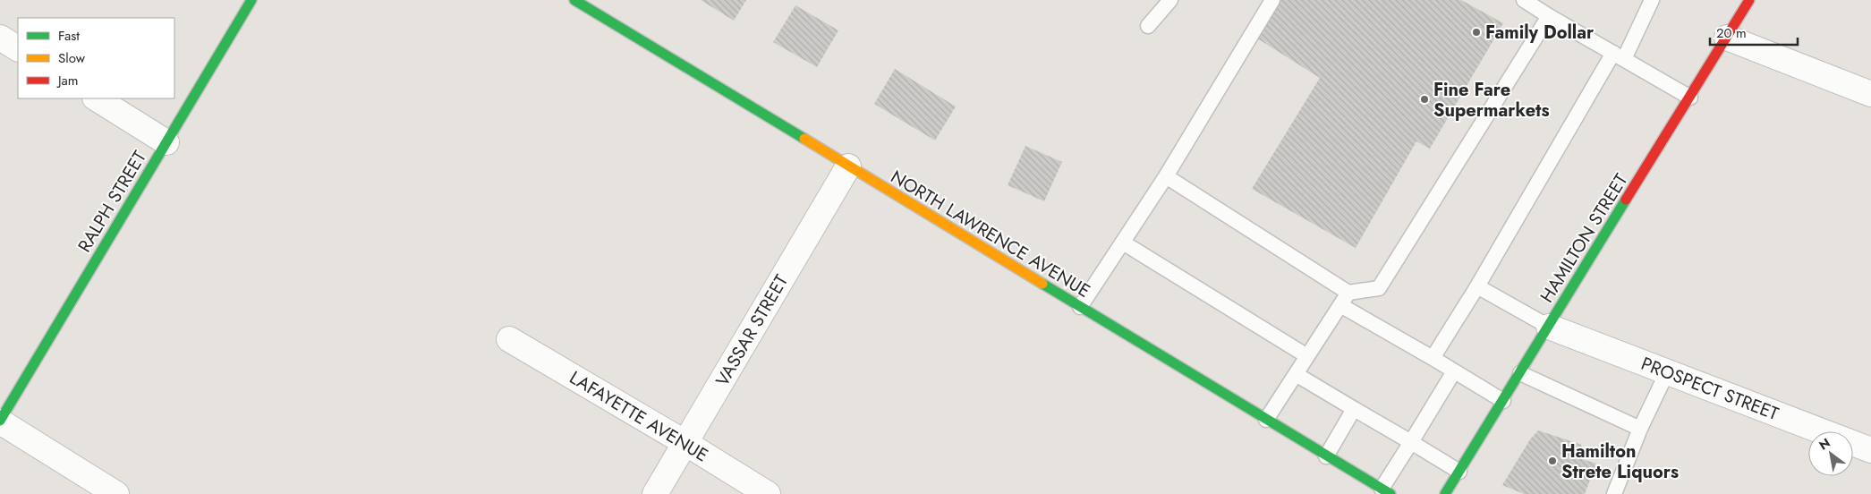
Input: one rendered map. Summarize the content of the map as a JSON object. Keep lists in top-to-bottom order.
{
  "streets": {
    "street": [
      "RALPH STREET",
      "NORTH LAWRENCE AVENUE",
      "HAMILTON STREET",
      "VASSAR STREET",
      "PROSPECT STREET",
      "LAFAYETTE AVENUE"
    ]
  },
  "crossings": [
    ["NORTH LAWRENCE AVENUE", "VASSAR STREET"],
    ["HAMILTON STREET", "PROSPECT STREET"],
    ["VASSAR STREET", "LAFAYETTE AVENUE"]
  ],
  "places": ["Family Dollar", "Fine Fare Supermarkets", "Hamilton Strete Liquors"],
  "legend": ["Fast", "Slow", "Jam"],
  "scale_bar": "20 m",
  "north": "top left"
}
